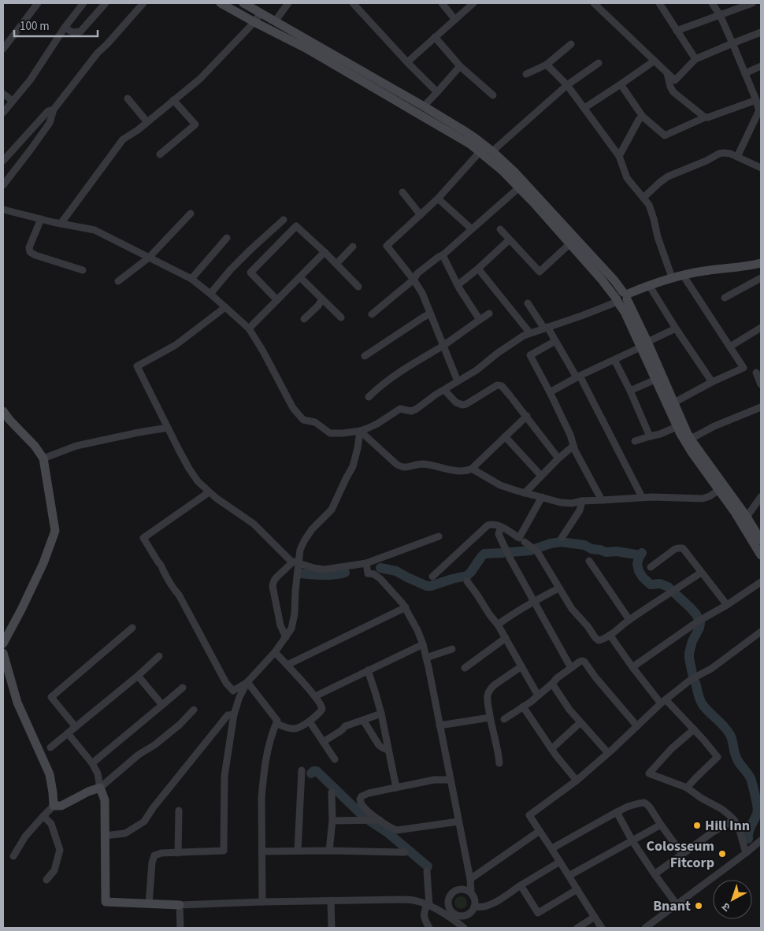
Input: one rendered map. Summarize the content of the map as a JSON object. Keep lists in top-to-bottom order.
{
  "places": ["Hill Inn", "Colosseum Fitcorp", "Bnant"],
  "scale_bar": "100 m",
  "north": "bottom left"
}
